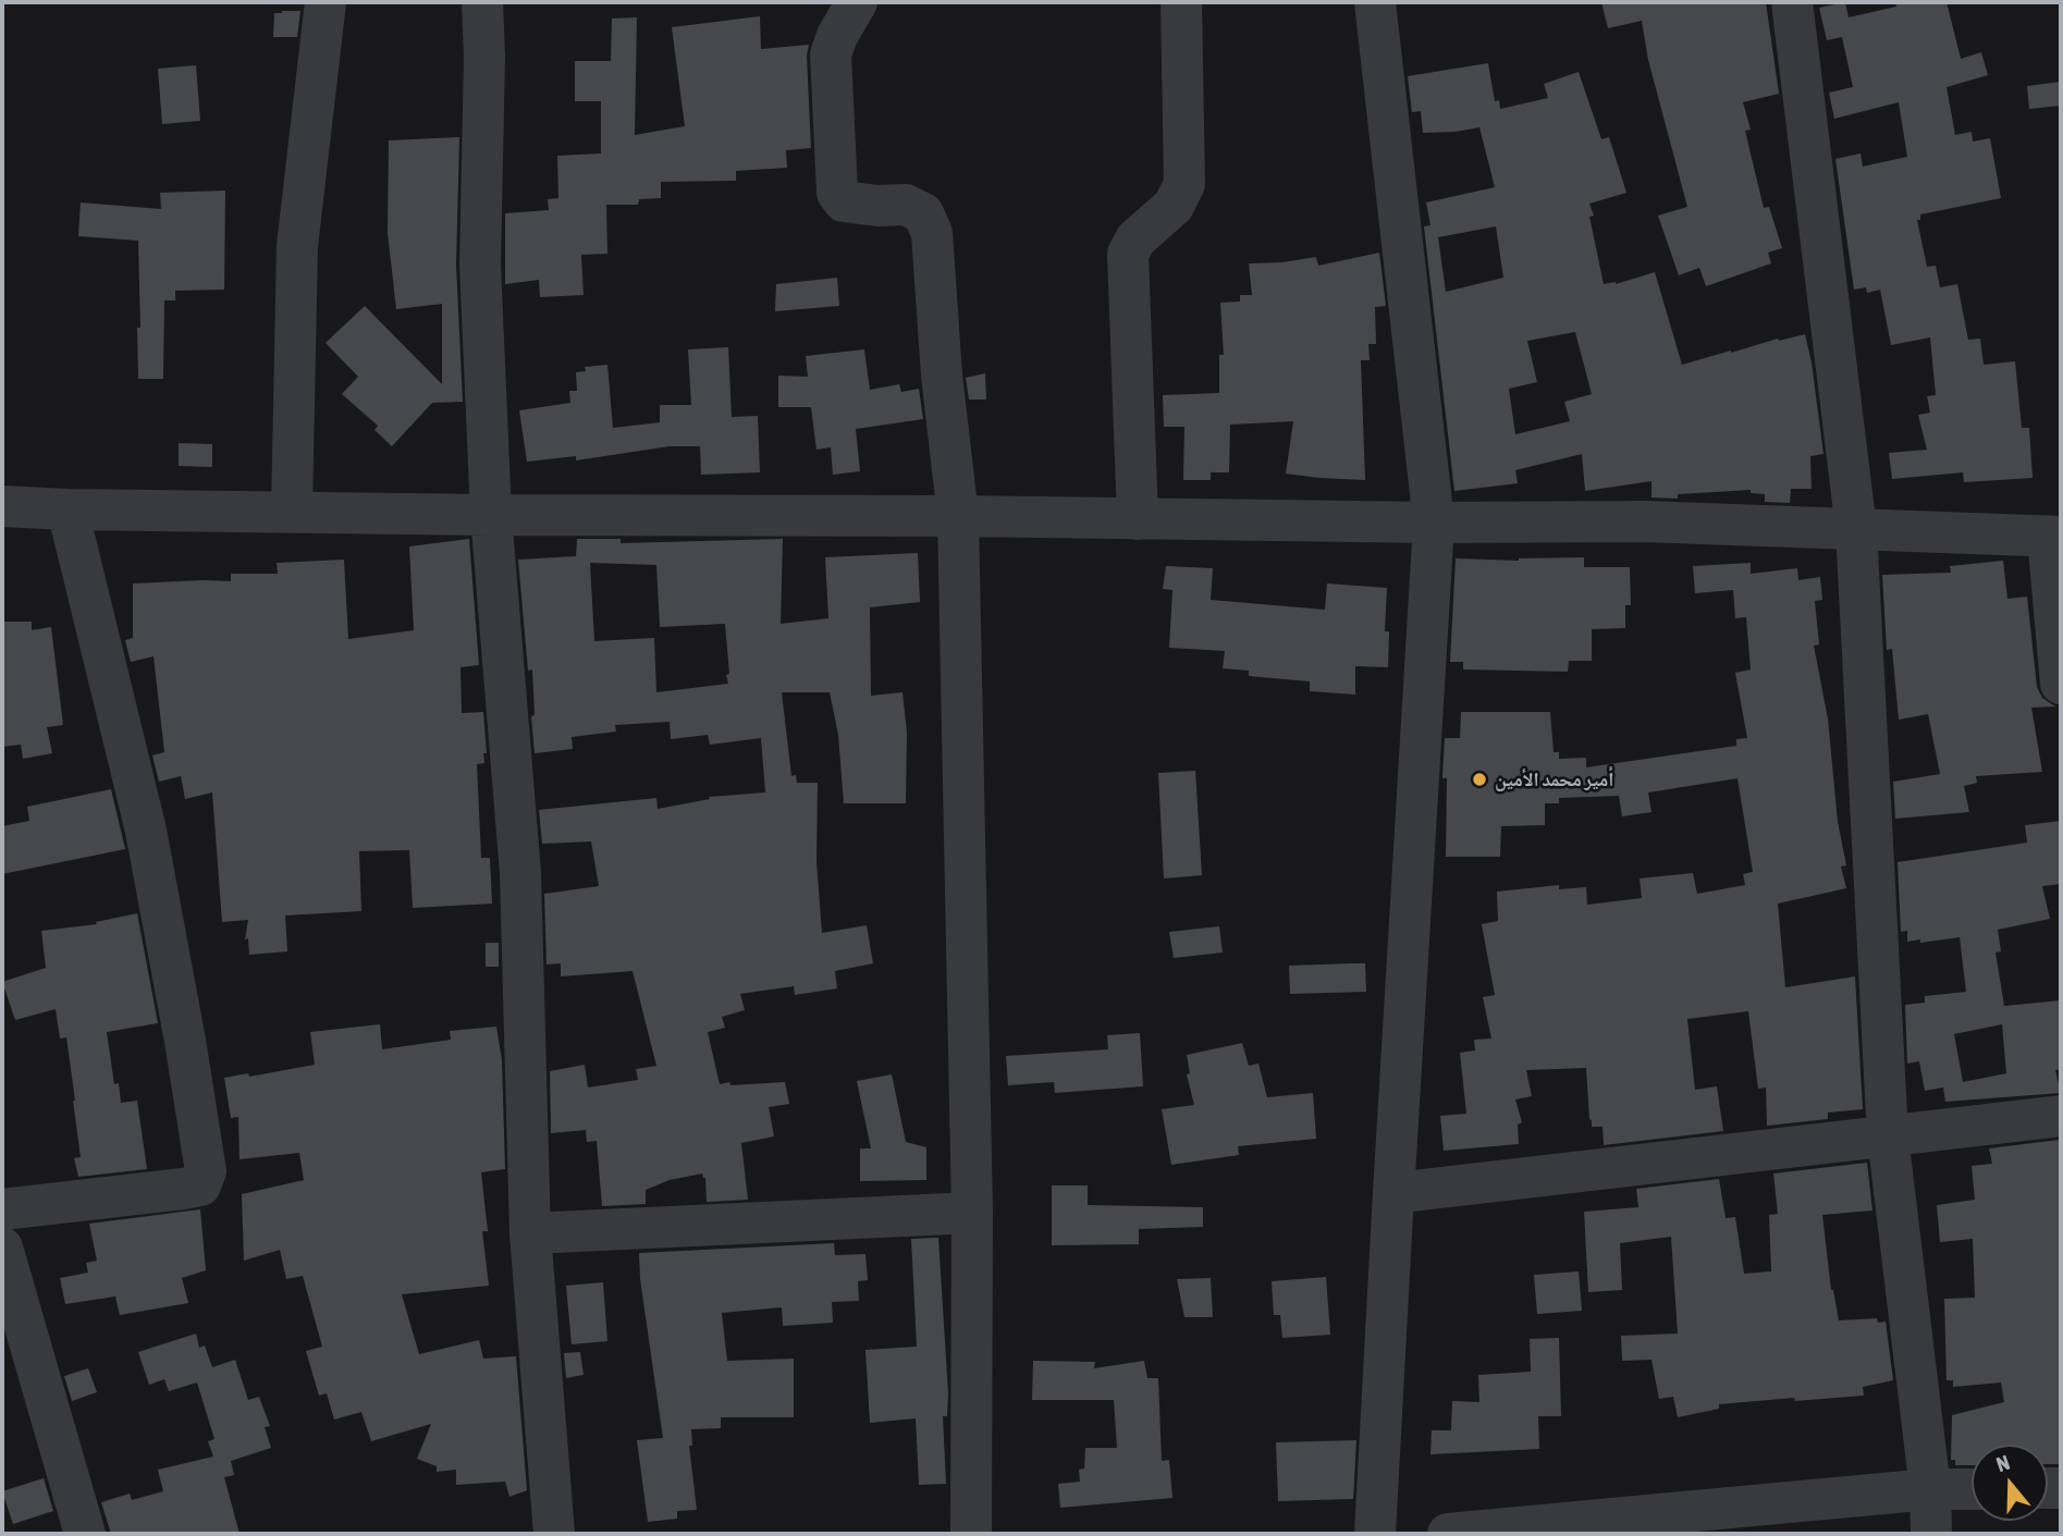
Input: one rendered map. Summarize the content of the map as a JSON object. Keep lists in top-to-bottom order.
{
  "places": ["أمير محمد الأمين"],
  "north": "top"
}
